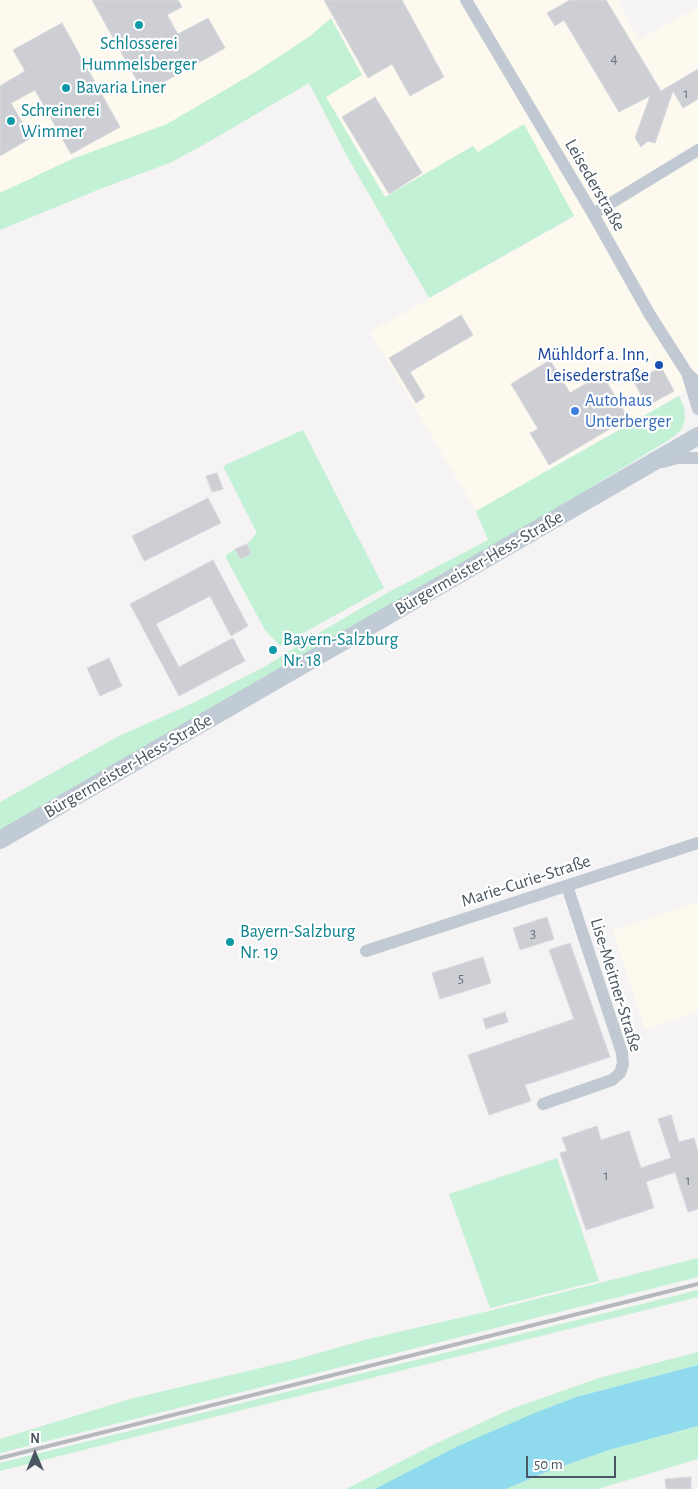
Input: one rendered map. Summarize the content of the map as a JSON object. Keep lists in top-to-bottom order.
{
  "streets": {
    "main road": ["Bürgermeister-Hess-Straße"],
    "street": ["Leisederstraße", "Marie-Curie-Straße", "Lise-Meitner-Straße"]
  },
  "crossings": [
    ["Marie-Curie-Straße", "Lise-Meitner-Straße"]
  ],
  "places": [
    "Schlosserei Hummelsberger",
    "Bavaria Liner",
    "Schreinerei Wimmer",
    "Mühldorf a. Inn, Leisederstraße",
    "Autohaus Unterberger",
    "Bayern-Salzburg Nr. 18",
    "Bayern-Salzburg Nr. 19"
  ],
  "house_numbers": [
    "4",
    "1",
    "3",
    "5",
    "1",
    "1"
  ],
  "scale_bar": "50 m",
  "north": "top"
}
